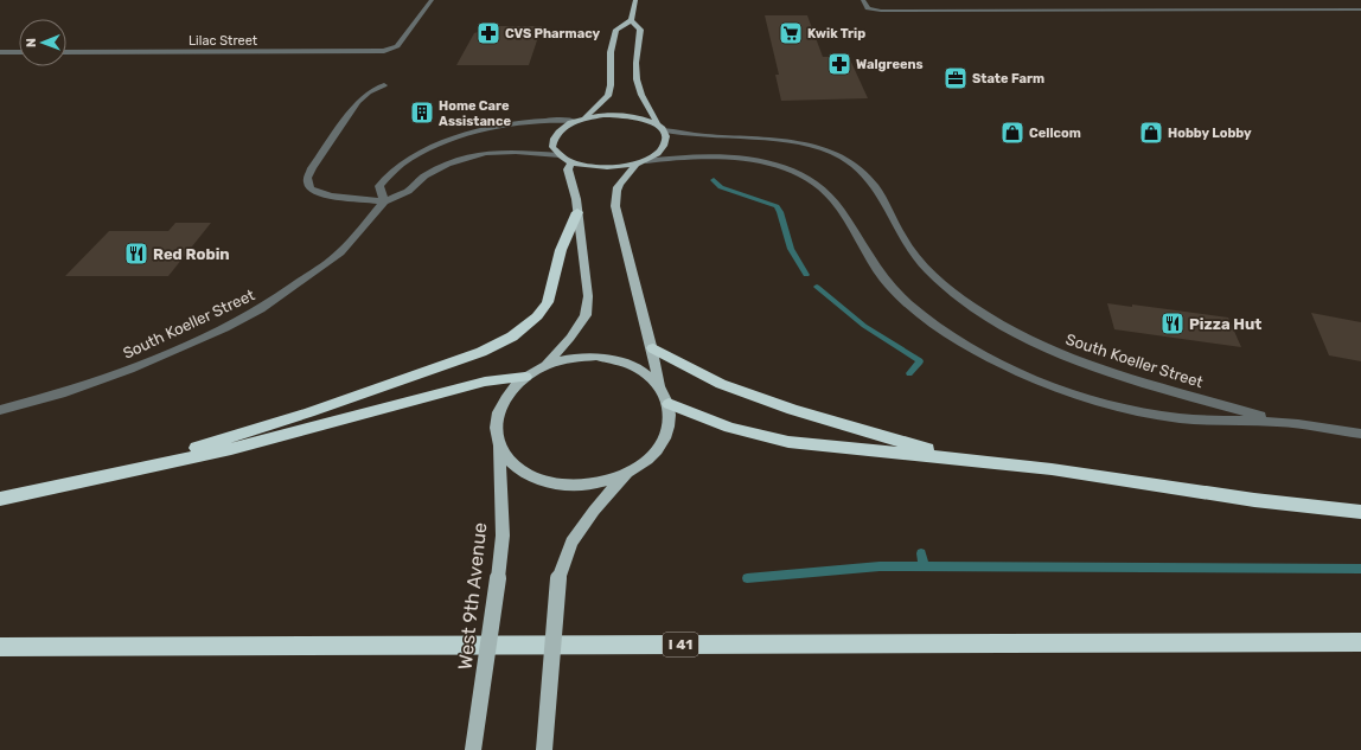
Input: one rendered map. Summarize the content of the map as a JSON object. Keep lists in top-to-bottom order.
{
  "streets": {
    "highway": ["I 41"],
    "main road": ["West 9th Avenue"],
    "street": ["Lilac Street", "South Koeller Street"]
  },
  "places": {
    "pharmacy": ["CVS Pharmacy", "Walgreens"],
    "supermarket": ["Kwik Trip"],
    "office": ["State Farm"],
    "building": ["Home Care Assistance"],
    "shop": ["Cellcom", "Hobby Lobby"],
    "restaurant": ["Red Robin", "Pizza Hut"]
  },
  "north": "left"
}
